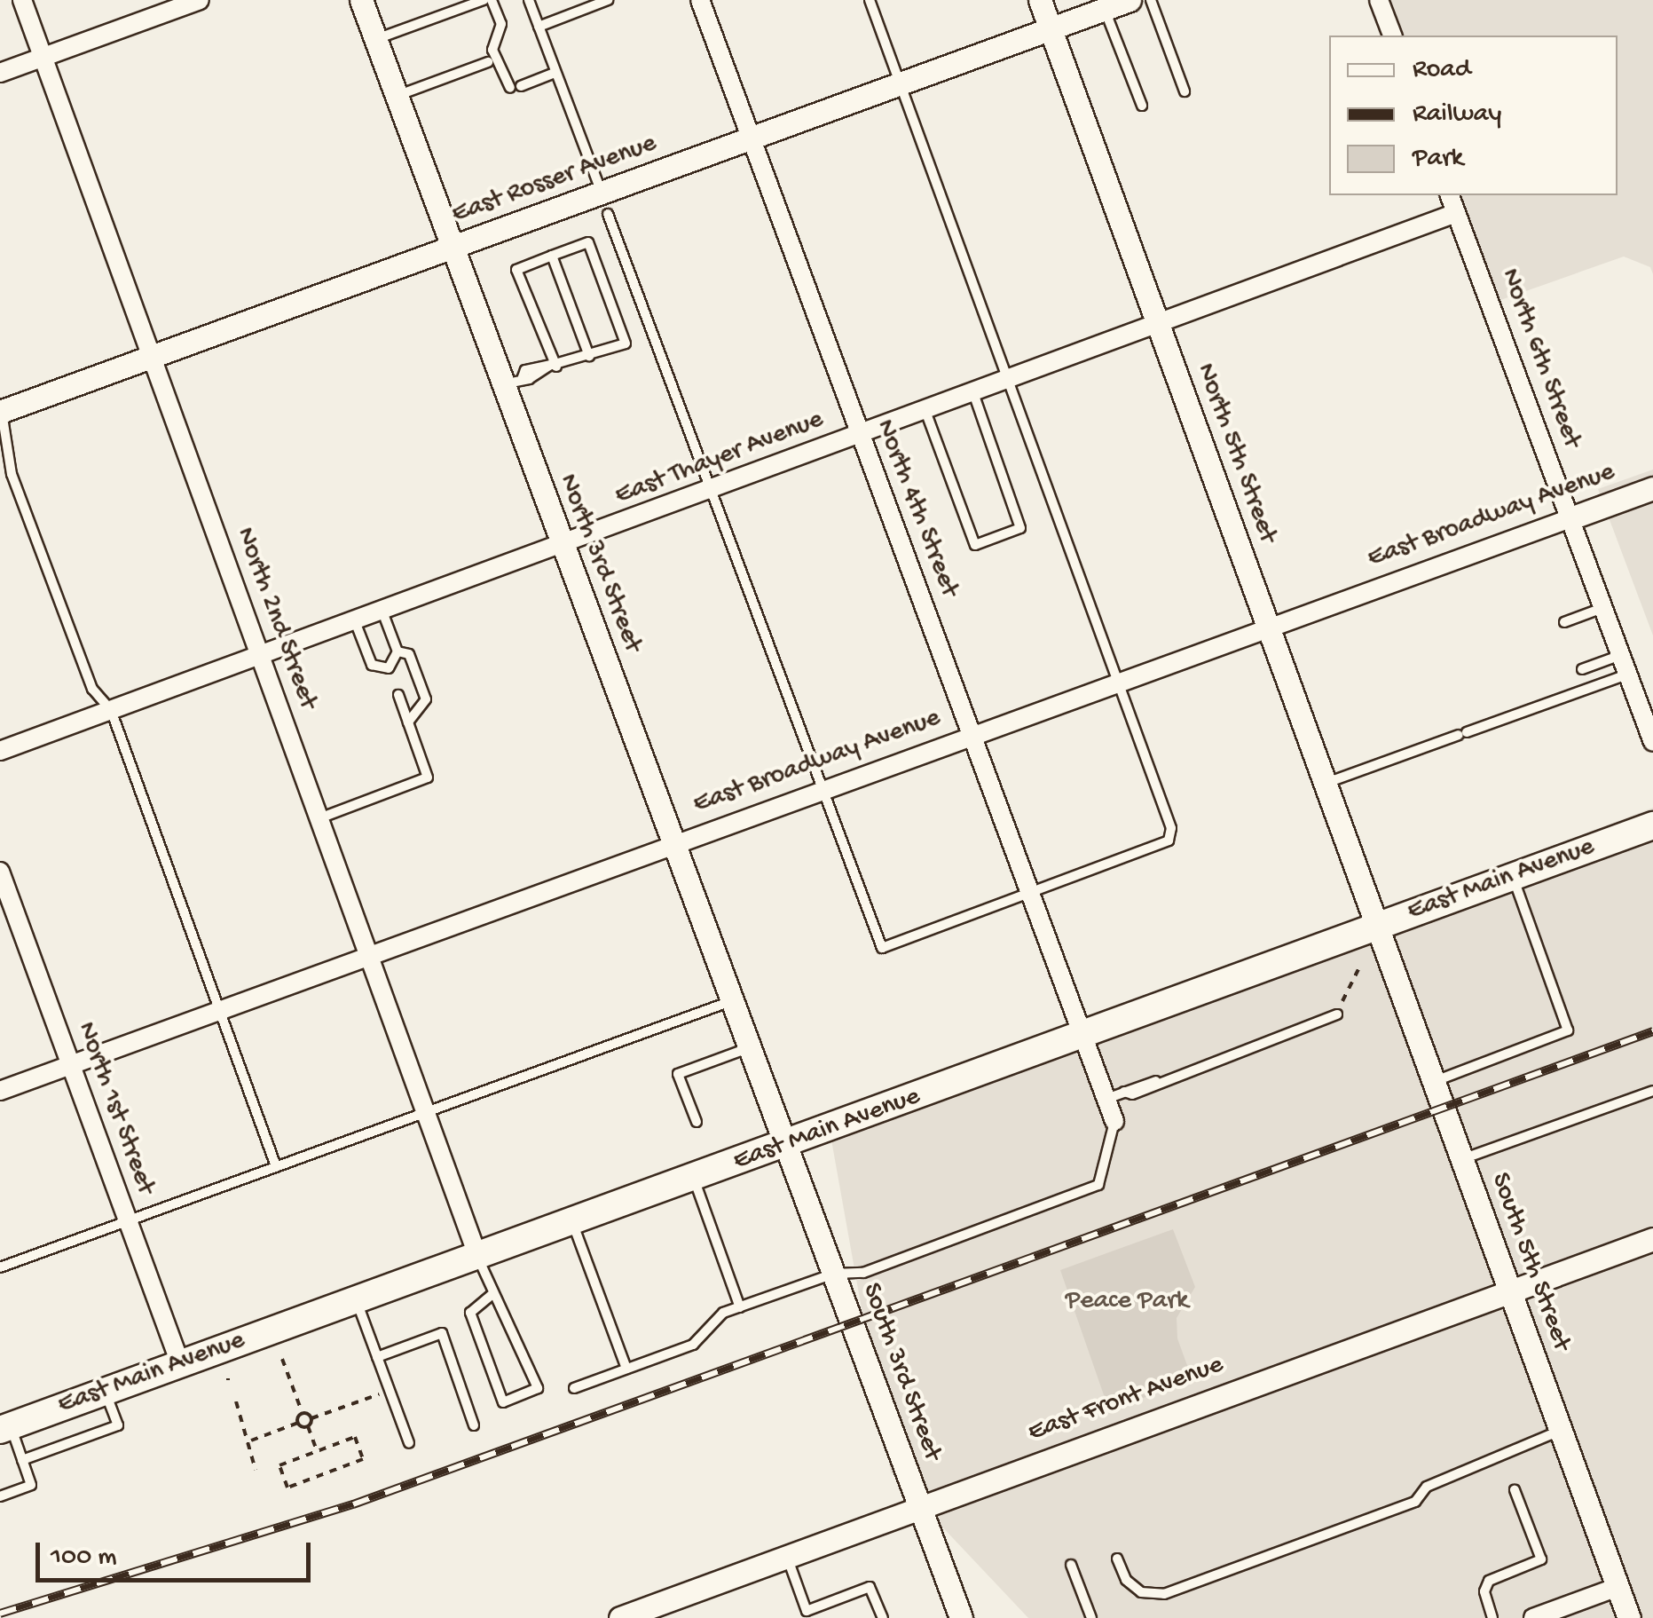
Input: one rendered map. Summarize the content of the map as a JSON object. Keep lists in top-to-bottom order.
{
  "streets": {
    "main road": ["East Main Avenue"],
    "street": [
      "East Rosser Avenue",
      "North 6th Street",
      "North 5th Street",
      "East Thayer Avenue",
      "North 4th Street",
      "East Broadway Avenue",
      "North 3rd Street",
      "North 2nd Street",
      "North 1st Street",
      "South 5th Street",
      "South 3rd Street",
      "East Front Avenue"
    ]
  },
  "crossings": [
    ["East Rosser Avenue", "North 5th Street"],
    ["East Rosser Avenue", "North 4th Street"],
    ["East Rosser Avenue", "North 3rd Street"],
    ["East Rosser Avenue", "North 2nd Street"],
    ["North 6th Street", "East Thayer Avenue"],
    ["North 6th Street", "East Broadway Avenue"],
    ["North 5th Street", "East Thayer Avenue"],
    ["North 5th Street", "East Broadway Avenue"],
    ["North 5th Street", "East Main Avenue"],
    ["North 5th Street", "South 5th Street"],
    ["East Thayer Avenue", "North 4th Street"],
    ["East Thayer Avenue", "North 3rd Street"],
    ["East Thayer Avenue", "North 2nd Street"],
    ["North 4th Street", "East Broadway Avenue"],
    ["North 4th Street", "East Main Avenue"],
    ["East Broadway Avenue", "North 3rd Street"],
    ["East Broadway Avenue", "North 2nd Street"],
    ["East Broadway Avenue", "North 1st Street"],
    ["North 3rd Street", "East Main Avenue"],
    ["North 3rd Street", "South 3rd Street"],
    ["North 2nd Street", "East Main Avenue"],
    ["East Main Avenue", "North 1st Street"],
    ["East Main Avenue", "South 5th Street"],
    ["East Main Avenue", "South 3rd Street"],
    ["South 5th Street", "East Front Avenue"],
    ["South 3rd Street", "East Front Avenue"]
  ],
  "parks": ["Peace Park"],
  "legend": ["Road", "Railway", "Park"],
  "scale_bar": "100 m"
}
